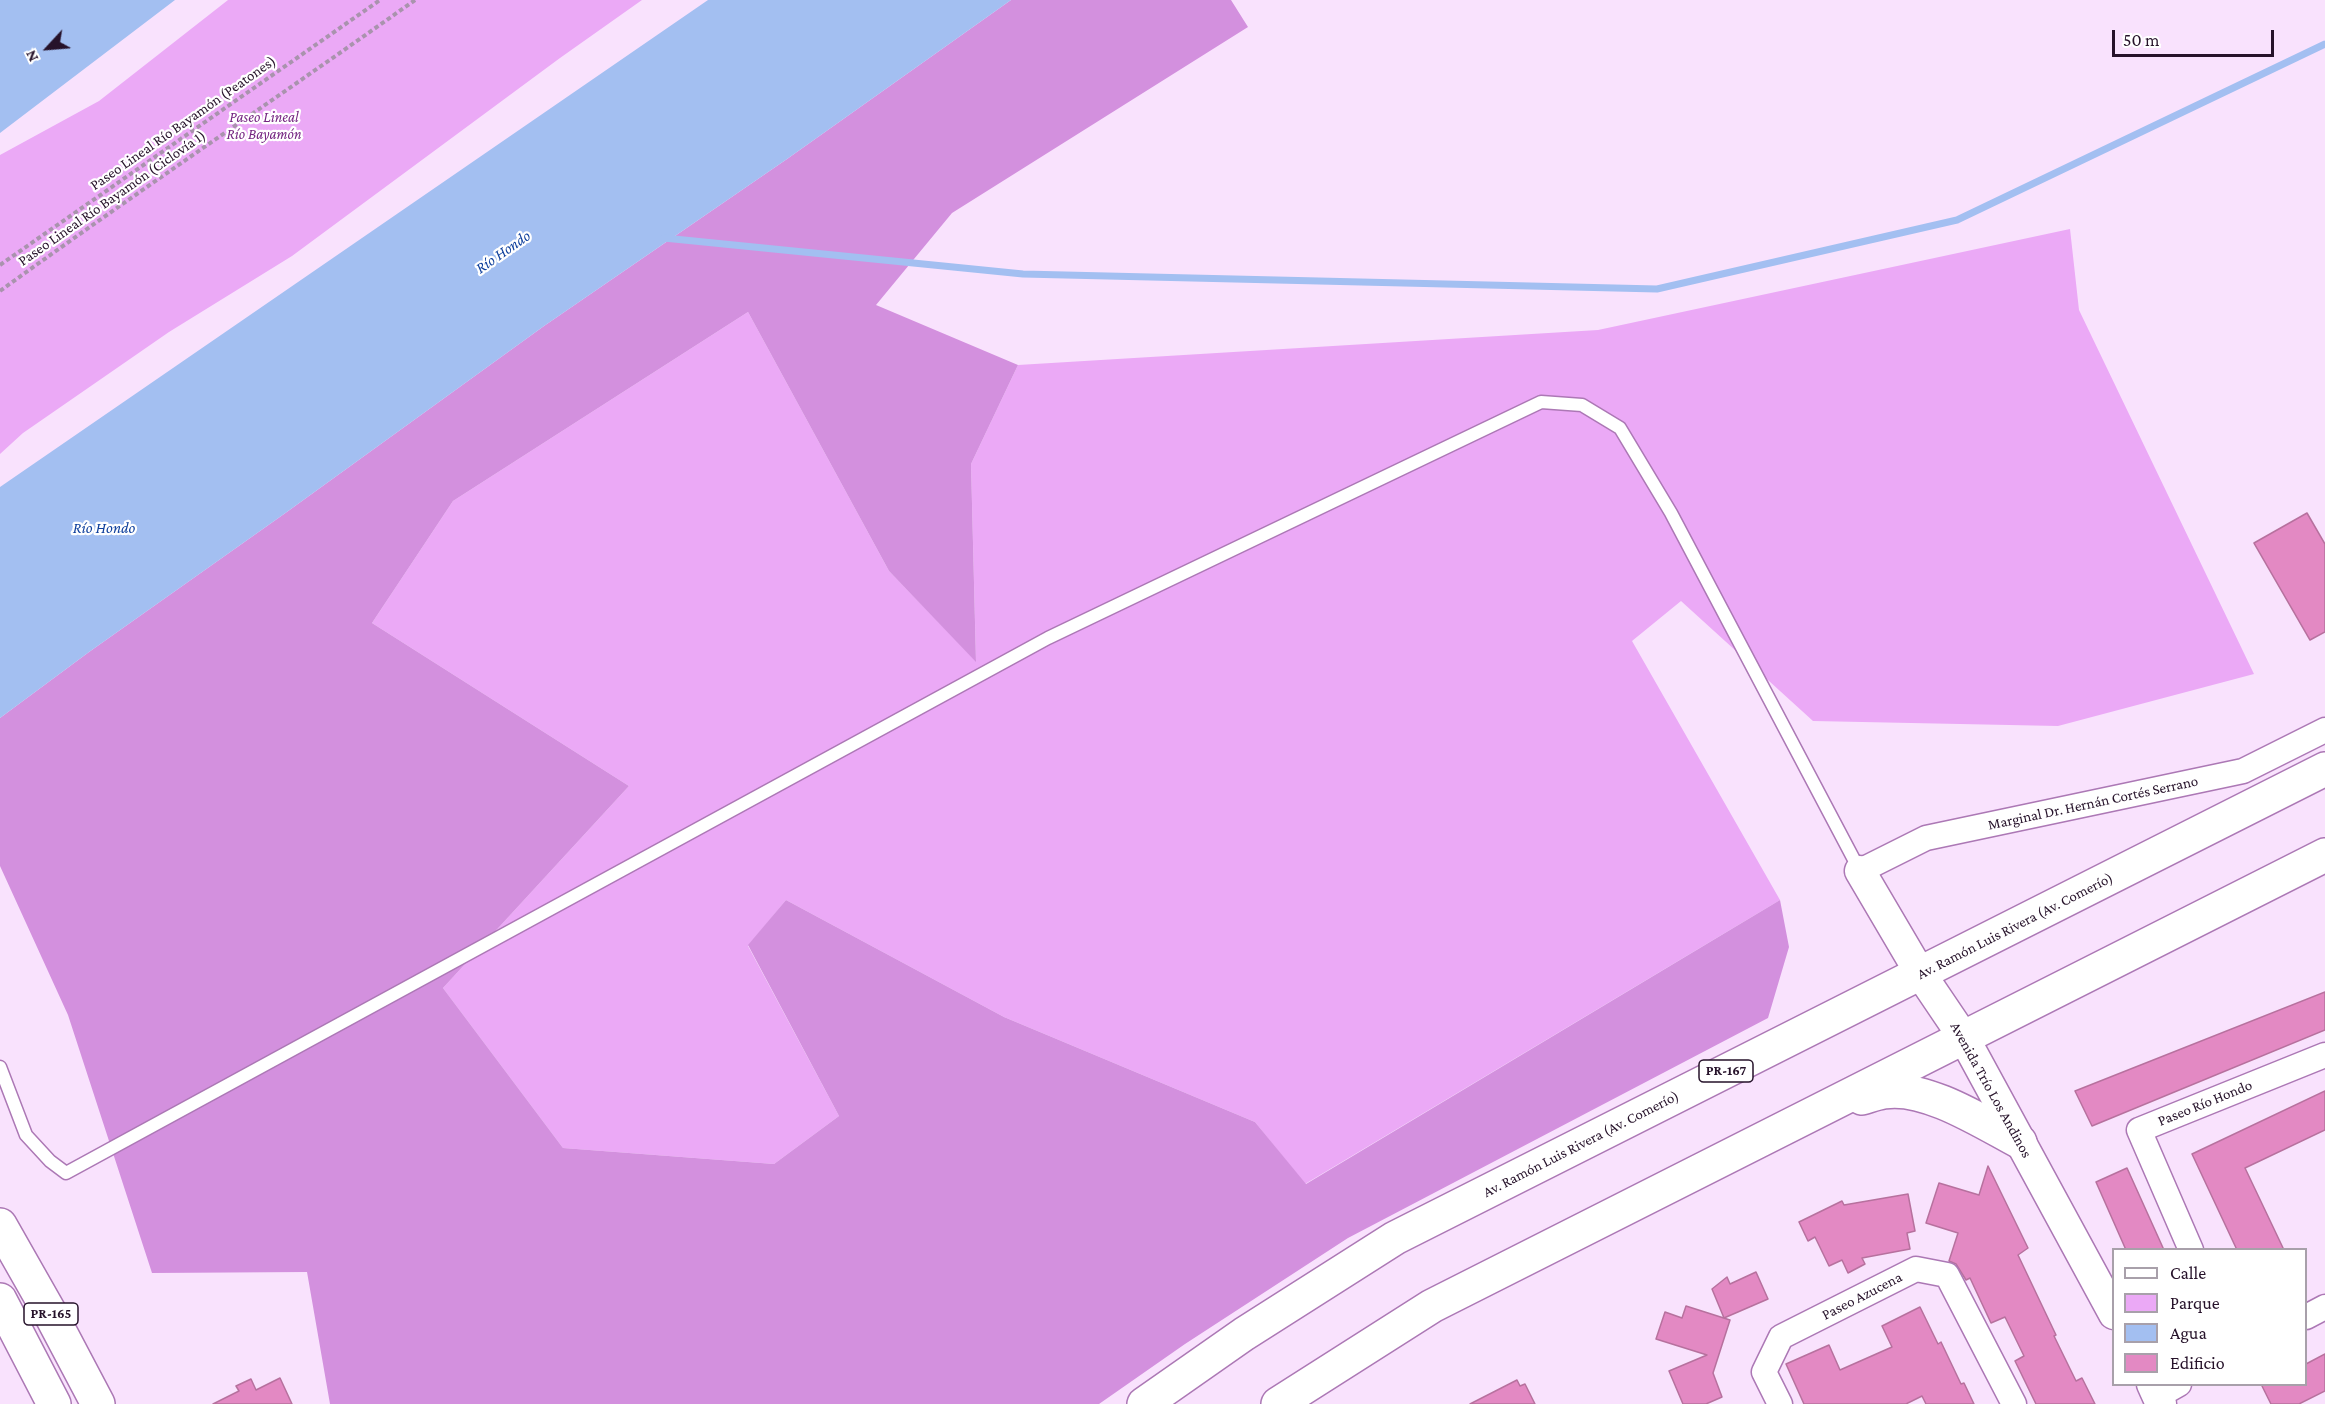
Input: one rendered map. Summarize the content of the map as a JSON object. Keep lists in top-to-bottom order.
{
  "streets": {
    "main road": ["Av. Ramón Luis Rivera (Av. Comerío)", "PR-167", "PR-165"],
    "street": [
      "Marginal Dr. Hernán Cortés Serrano",
      "Avenida Trío Los Andinos",
      "Paseo Río Hondo",
      "Paseo Azucena"
    ],
    "path": ["Paseo Lineal Río Bayamón (Peatones)", "Paseo Lineal Río Bayamón (Ciclovía 1)"]
  },
  "crossings": [
    ["Marginal Dr. Hernán Cortés Serrano", "Avenida Trío Los Andinos"],
    ["Av. Ramón Luis Rivera (Av. Comerío)", "Avenida Trío Los Andinos"]
  ],
  "water": ["Río Hondo"],
  "parks": ["Paseo Lineal Río Bayamón"],
  "legend": [
    "Calle",
    "Parque",
    "Agua",
    "Edificio"
  ],
  "scale_bar": "50 m",
  "north": "bottom left"
}
